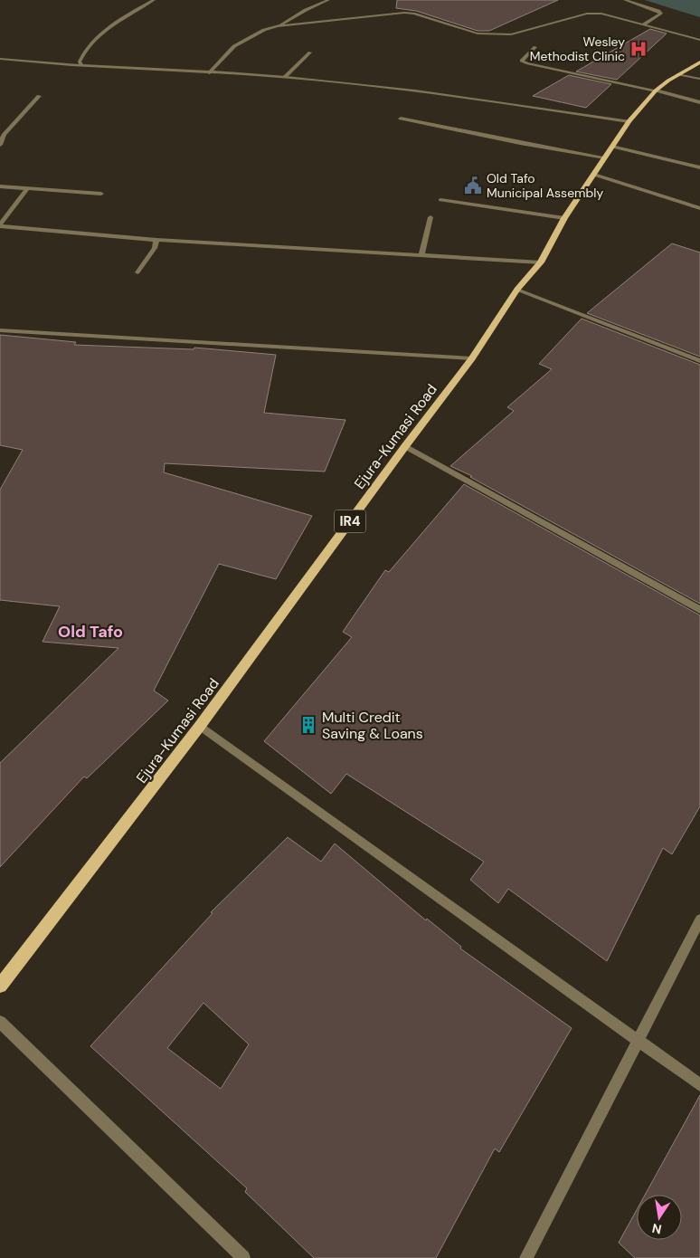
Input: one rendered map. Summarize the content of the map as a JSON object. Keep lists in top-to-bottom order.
{
  "streets": {
    "main road": ["Ejura-Kumasi Road", "IR4"]
  },
  "districts": ["Old Tafo"],
  "places": {
    "hospital": ["Wesley Methodist Clinic"],
    "public building": ["Old Tafo Municipal Assembly"],
    "building": ["Multi Credit Saving & Loans"]
  },
  "north": "bottom"
}
